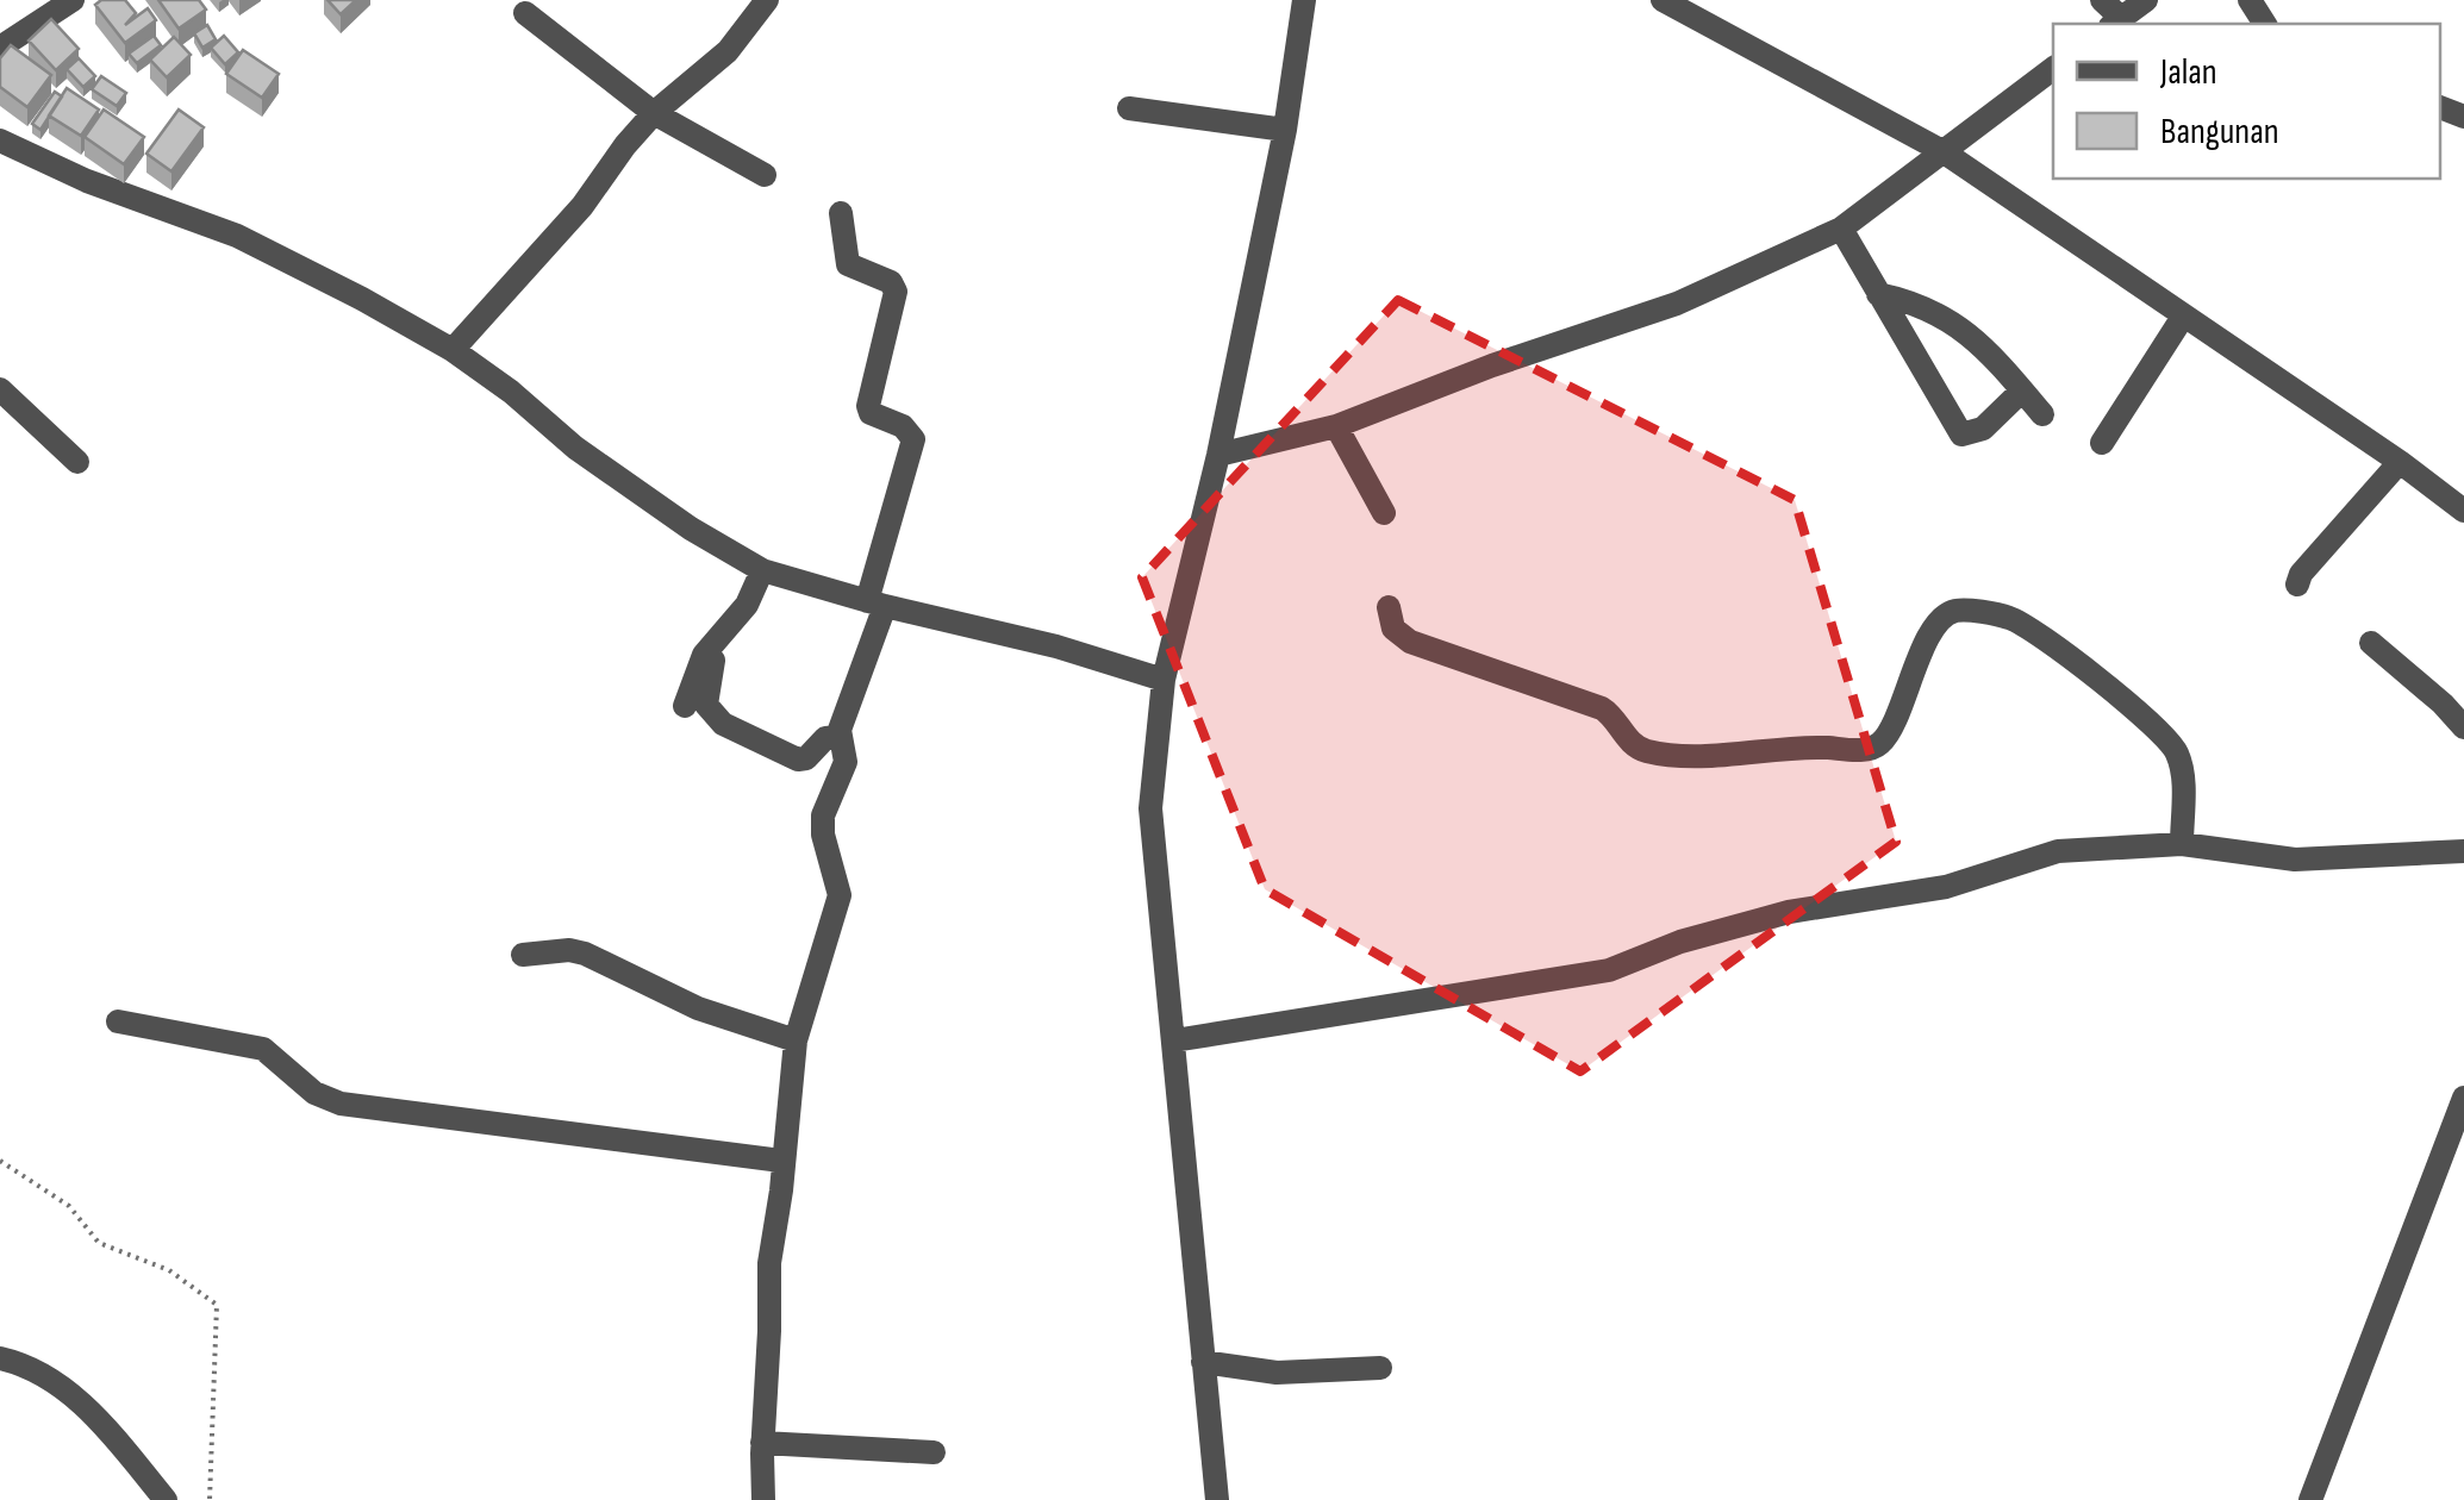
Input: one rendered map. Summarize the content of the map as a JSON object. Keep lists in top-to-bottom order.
{
  "legend": ["Jalan", "Bangunan"]
}
